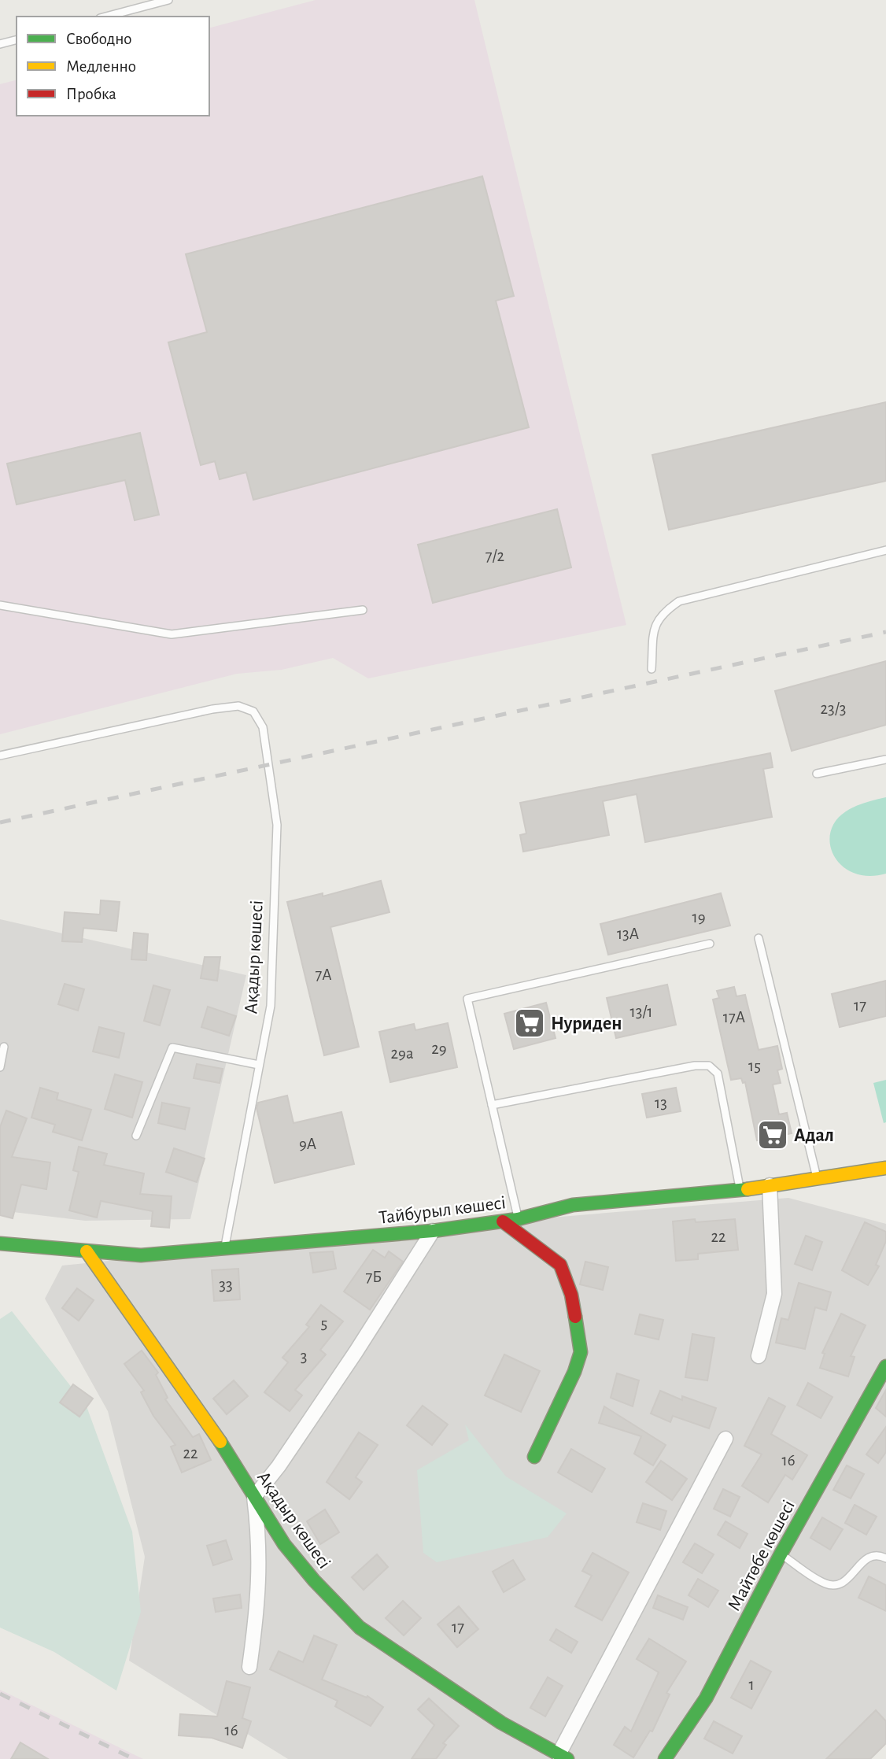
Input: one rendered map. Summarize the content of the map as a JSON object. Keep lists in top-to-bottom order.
{
  "streets": {
    "street": ["Ақадыр көшесі", "Тайбурыл көшесі", "Майтөбе көшесі"]
  },
  "crossings": [
    ["Ақадыр көшесі", "Тайбурыл көшесі"]
  ],
  "places": {
    "supermarket": ["Нуриден", "Адал"]
  },
  "house_numbers": [
    "7/2",
    "23/3",
    "19",
    "13А",
    "7А",
    "17",
    "13/1",
    "17А",
    "29",
    "29а",
    "15",
    "13",
    "9А",
    "22",
    "7Б",
    "33",
    "5",
    "3",
    "22",
    "16",
    "17",
    "1",
    "16"
  ],
  "legend": ["Свободно", "Медленно", "Пробка"]
}
